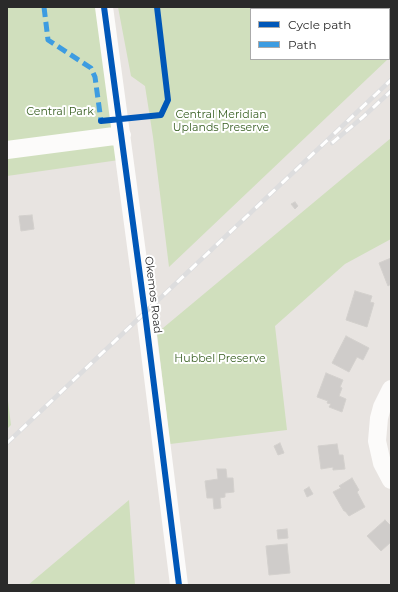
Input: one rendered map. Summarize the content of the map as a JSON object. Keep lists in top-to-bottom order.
{
  "streets": {
    "street": ["Okemos Road"]
  },
  "parks": ["Central Park", "Central Meridian Uplands Preserve", "Hubbel Preserve"],
  "legend": ["Cycle path", "Path"]
}
